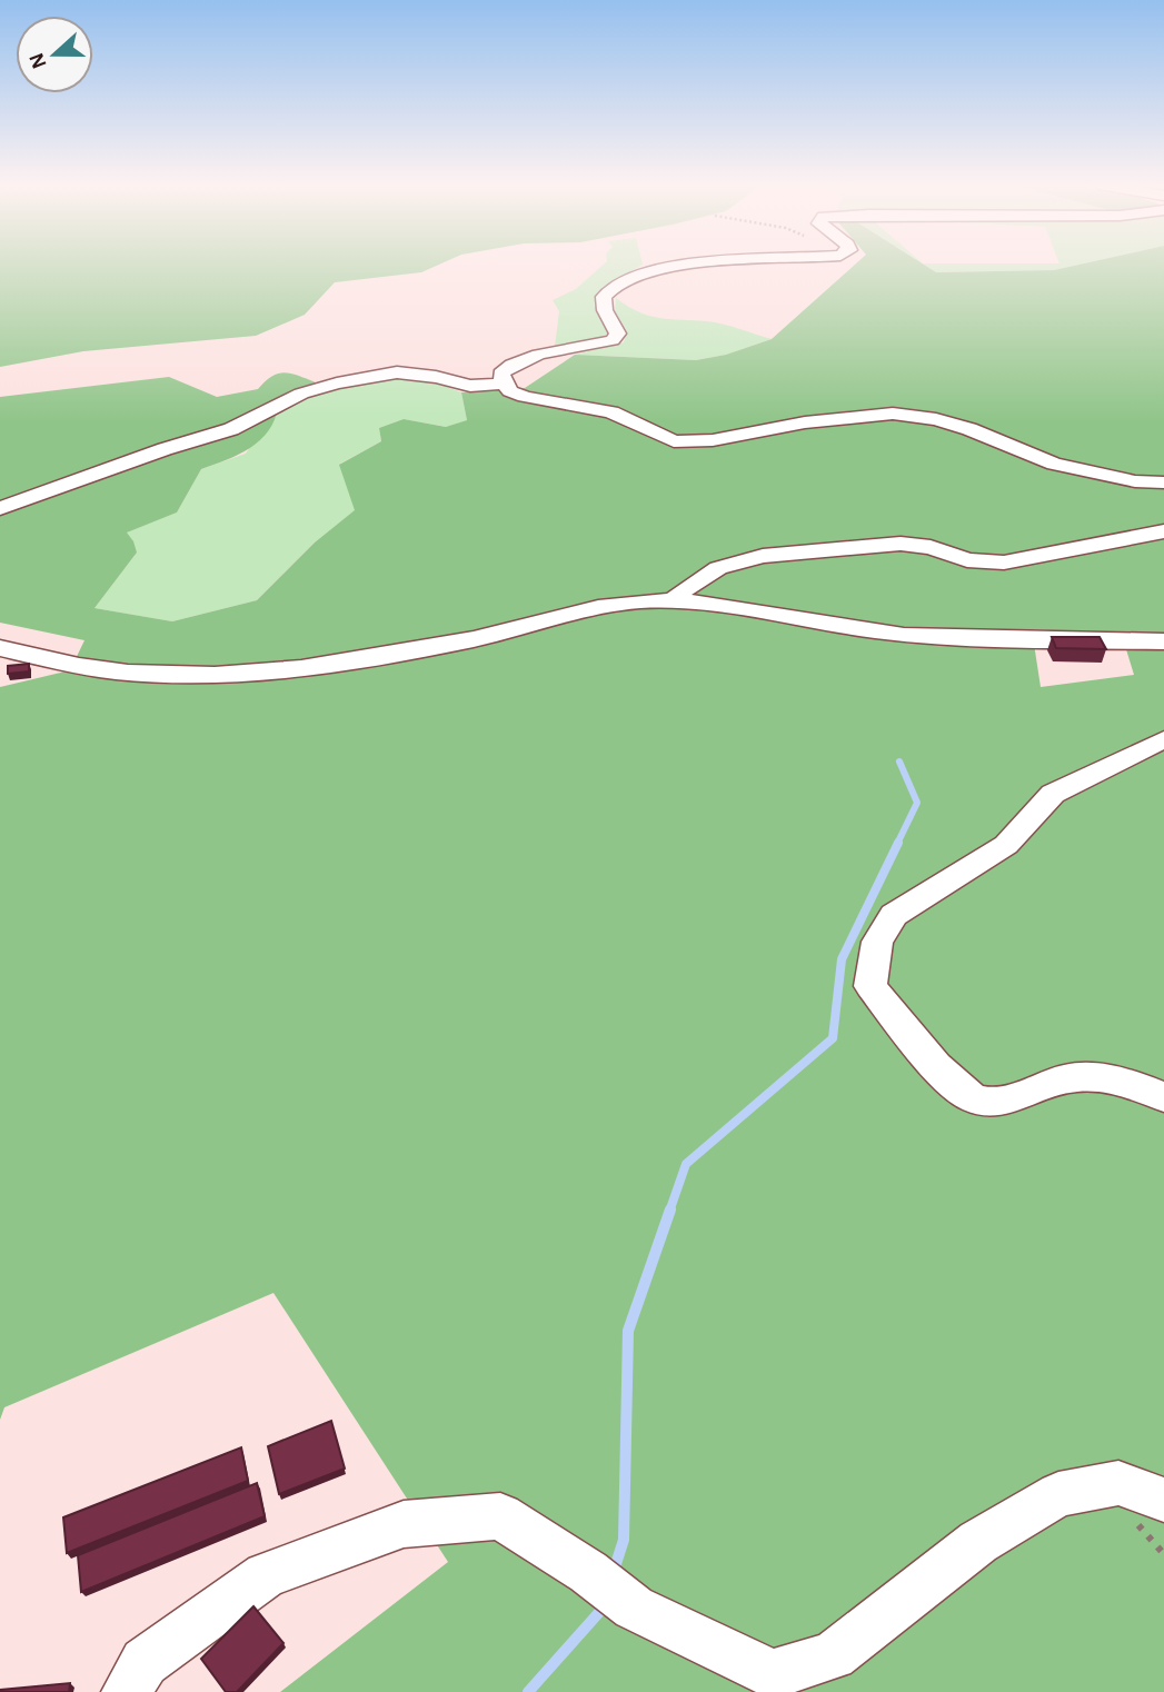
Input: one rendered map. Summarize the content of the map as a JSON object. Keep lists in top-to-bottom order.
{
  "north": "left"
}
